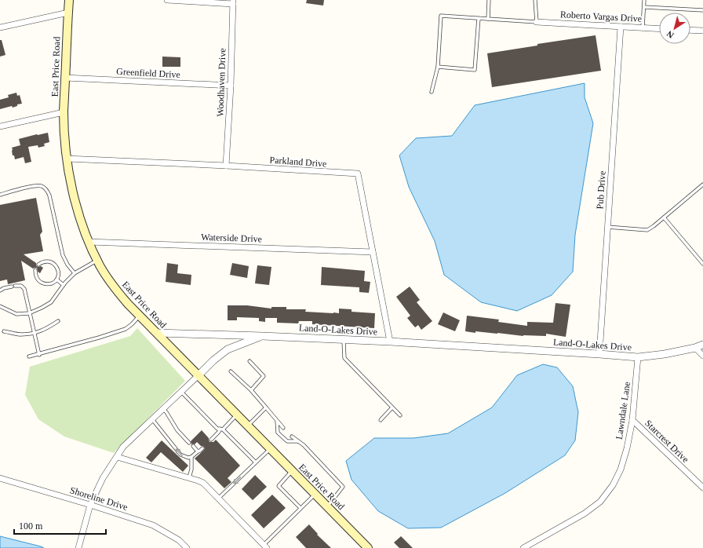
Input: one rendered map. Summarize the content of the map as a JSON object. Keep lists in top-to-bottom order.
{
  "streets": {
    "main road": ["East Price Road"],
    "street": [
      "Roberto Vargas Drive",
      "Greenfield Drive",
      "Woodhaven Drive",
      "Parkland Drive",
      "Pub Drive",
      "Waterside Drive",
      "Land-O-Lakes Drive",
      "Lawndale Lane",
      "Starcrest Drive",
      "Shoreline Drive"
    ]
  },
  "crossings": [
    ["Roberto Vargas Drive", "Pub Drive"],
    ["East Price Road", "Greenfield Drive"],
    ["East Price Road", "Parkland Drive"],
    ["East Price Road", "Waterside Drive"],
    ["East Price Road", "Land-O-Lakes Drive"],
    ["Greenfield Drive", "Woodhaven Drive"],
    ["Woodhaven Drive", "Parkland Drive"],
    ["Parkland Drive", "Waterside Drive"],
    ["Parkland Drive", "Land-O-Lakes Drive"],
    ["Pub Drive", "Land-O-Lakes Drive"],
    ["Land-O-Lakes Drive", "Lawndale Lane"],
    ["Land-O-Lakes Drive", "Shoreline Drive"],
    ["Lawndale Lane", "Starcrest Drive"]
  ],
  "scale_bar": "100 m",
  "north": "bottom left"
}
